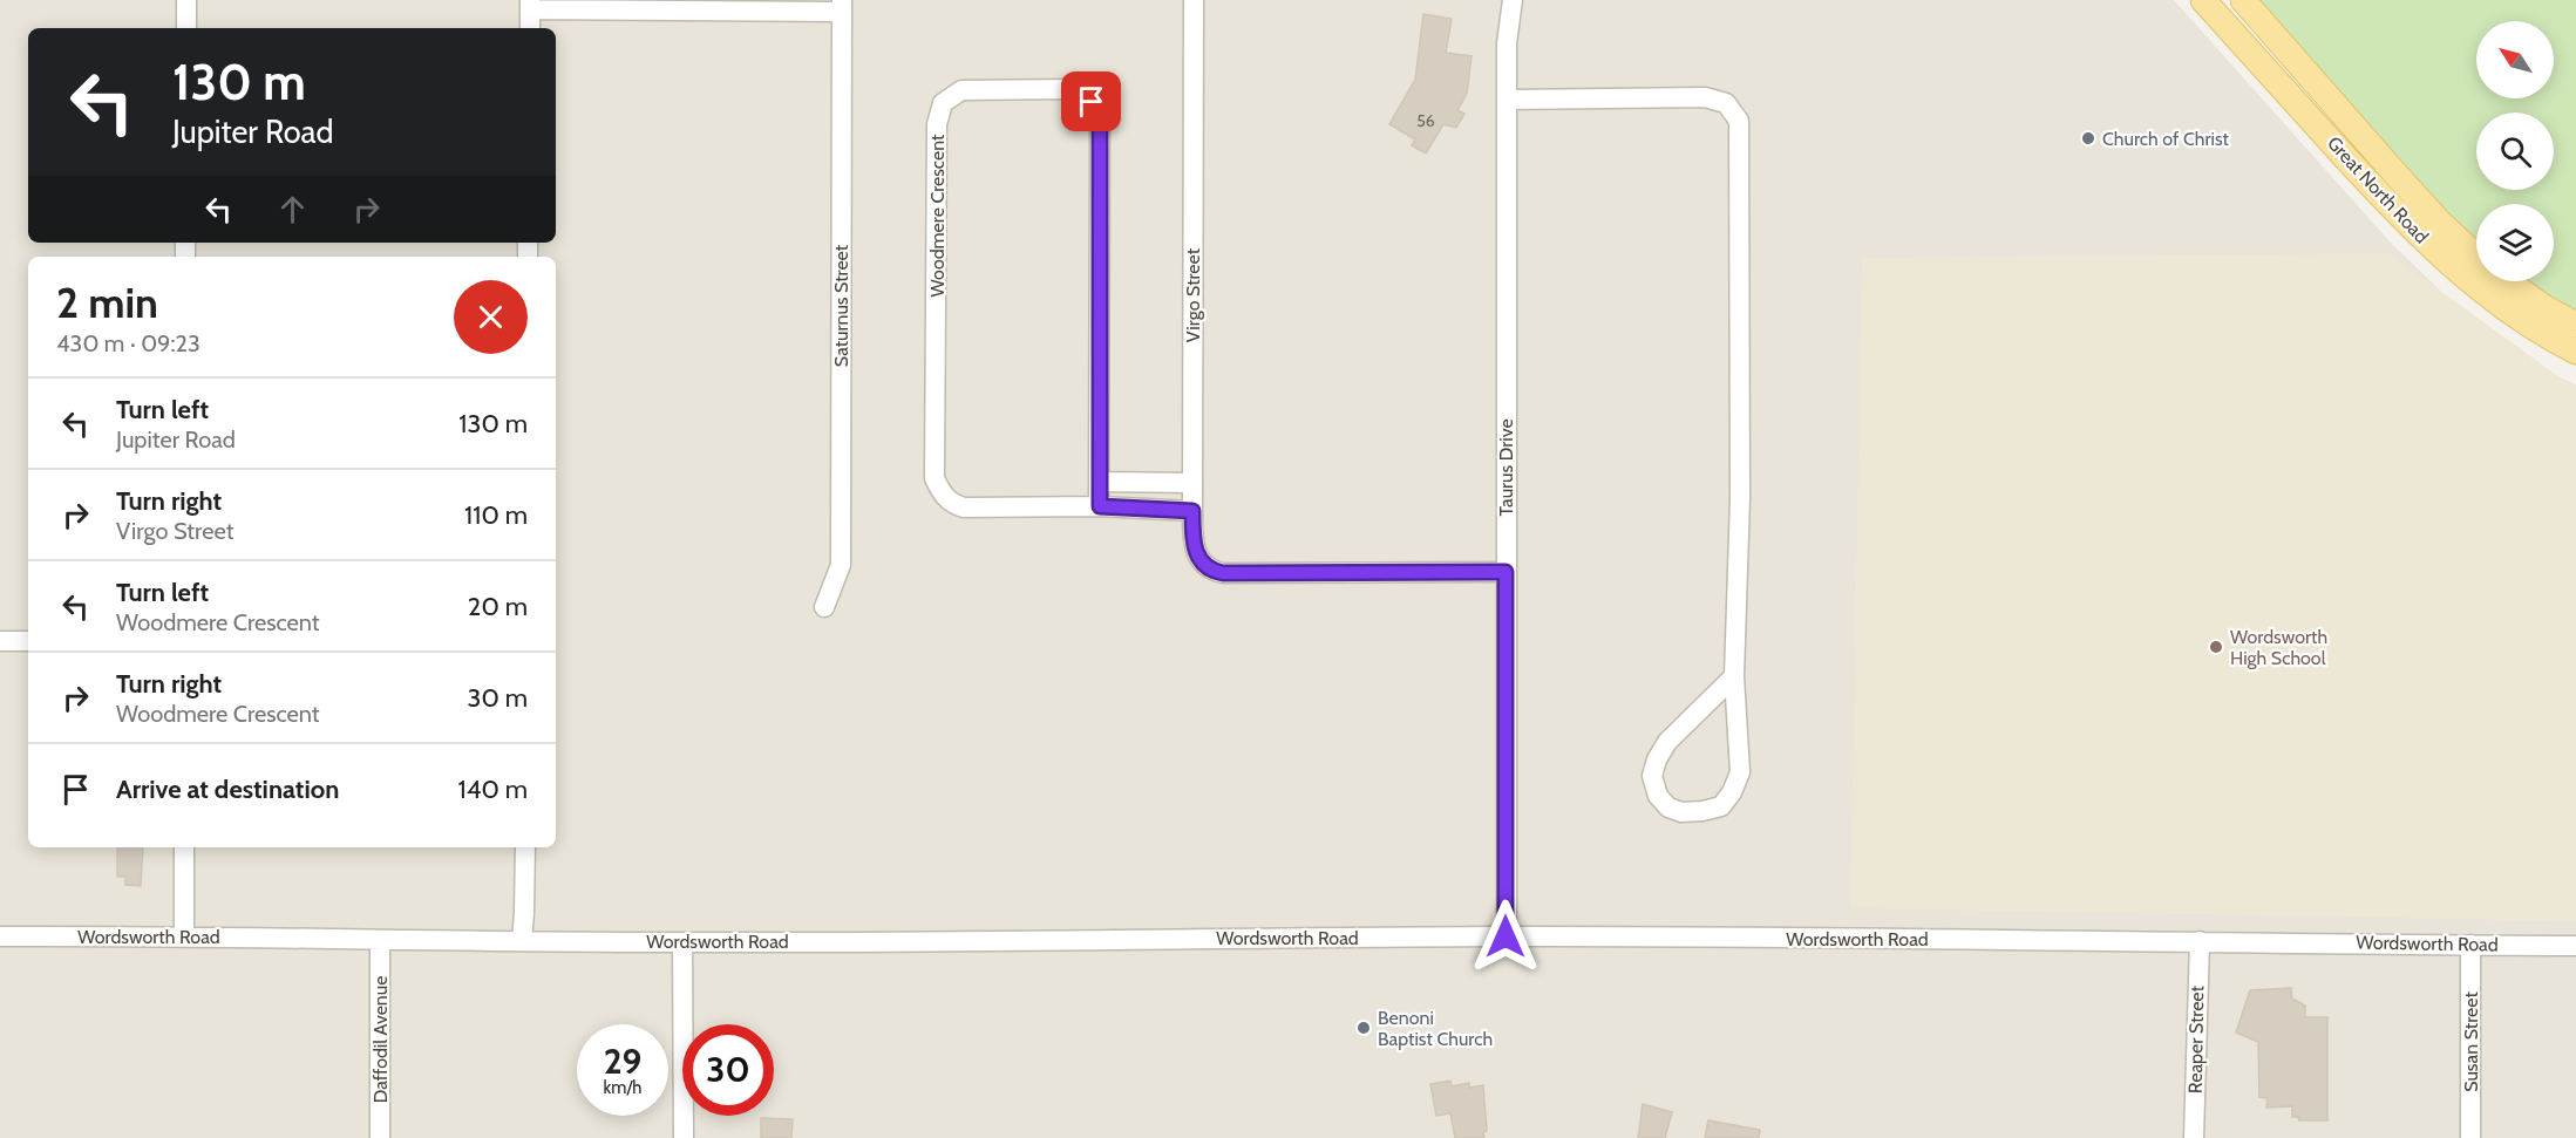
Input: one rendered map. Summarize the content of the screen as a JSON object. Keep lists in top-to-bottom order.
{
  "streets": {
    "main road": ["Great North Road"],
    "street": [
      "Woodmere Crescent",
      "Virgo Street",
      "Saturnus Street",
      "Taurus Drive",
      "Wordsworth Road",
      "Daffodil Avenue",
      "Reaper Street",
      "Susan Street"
    ]
  },
  "crossings": [
    ["Woodmere Crescent", "Virgo Street"],
    ["Virgo Street", "Taurus Drive"],
    ["Taurus Drive", "Wordsworth Road"],
    ["Wordsworth Road", "Daffodil Avenue"],
    ["Wordsworth Road", "Reaper Street"],
    ["Wordsworth Road", "Susan Street"]
  ],
  "places": ["Church of Christ", "Wordsworth High School", "Benoni Baptist Church"],
  "house_numbers": ["56"],
  "north": "top left",
  "page": {
    "turn": ["130 m", "Jupiter Road"],
    "heading": ["2 min", "430 m · 09:23"],
    "list": [
      {
        "name": "Turn left",
        "note": "Jupiter Road",
        "value": "130 m"
      },
      {
        "name": "Turn right",
        "note": "Virgo Street",
        "value": "110 m"
      },
      {
        "name": "Turn left",
        "note": "Woodmere Crescent",
        "value": "20 m"
      },
      {
        "name": "Turn right",
        "note": "Woodmere Crescent",
        "value": "30 m"
      },
      {
        "name": "Arrive at destination",
        "value": "140 m"
      }
    ],
    "speed": "29 km/h",
    "limit": "30"
  }
}
